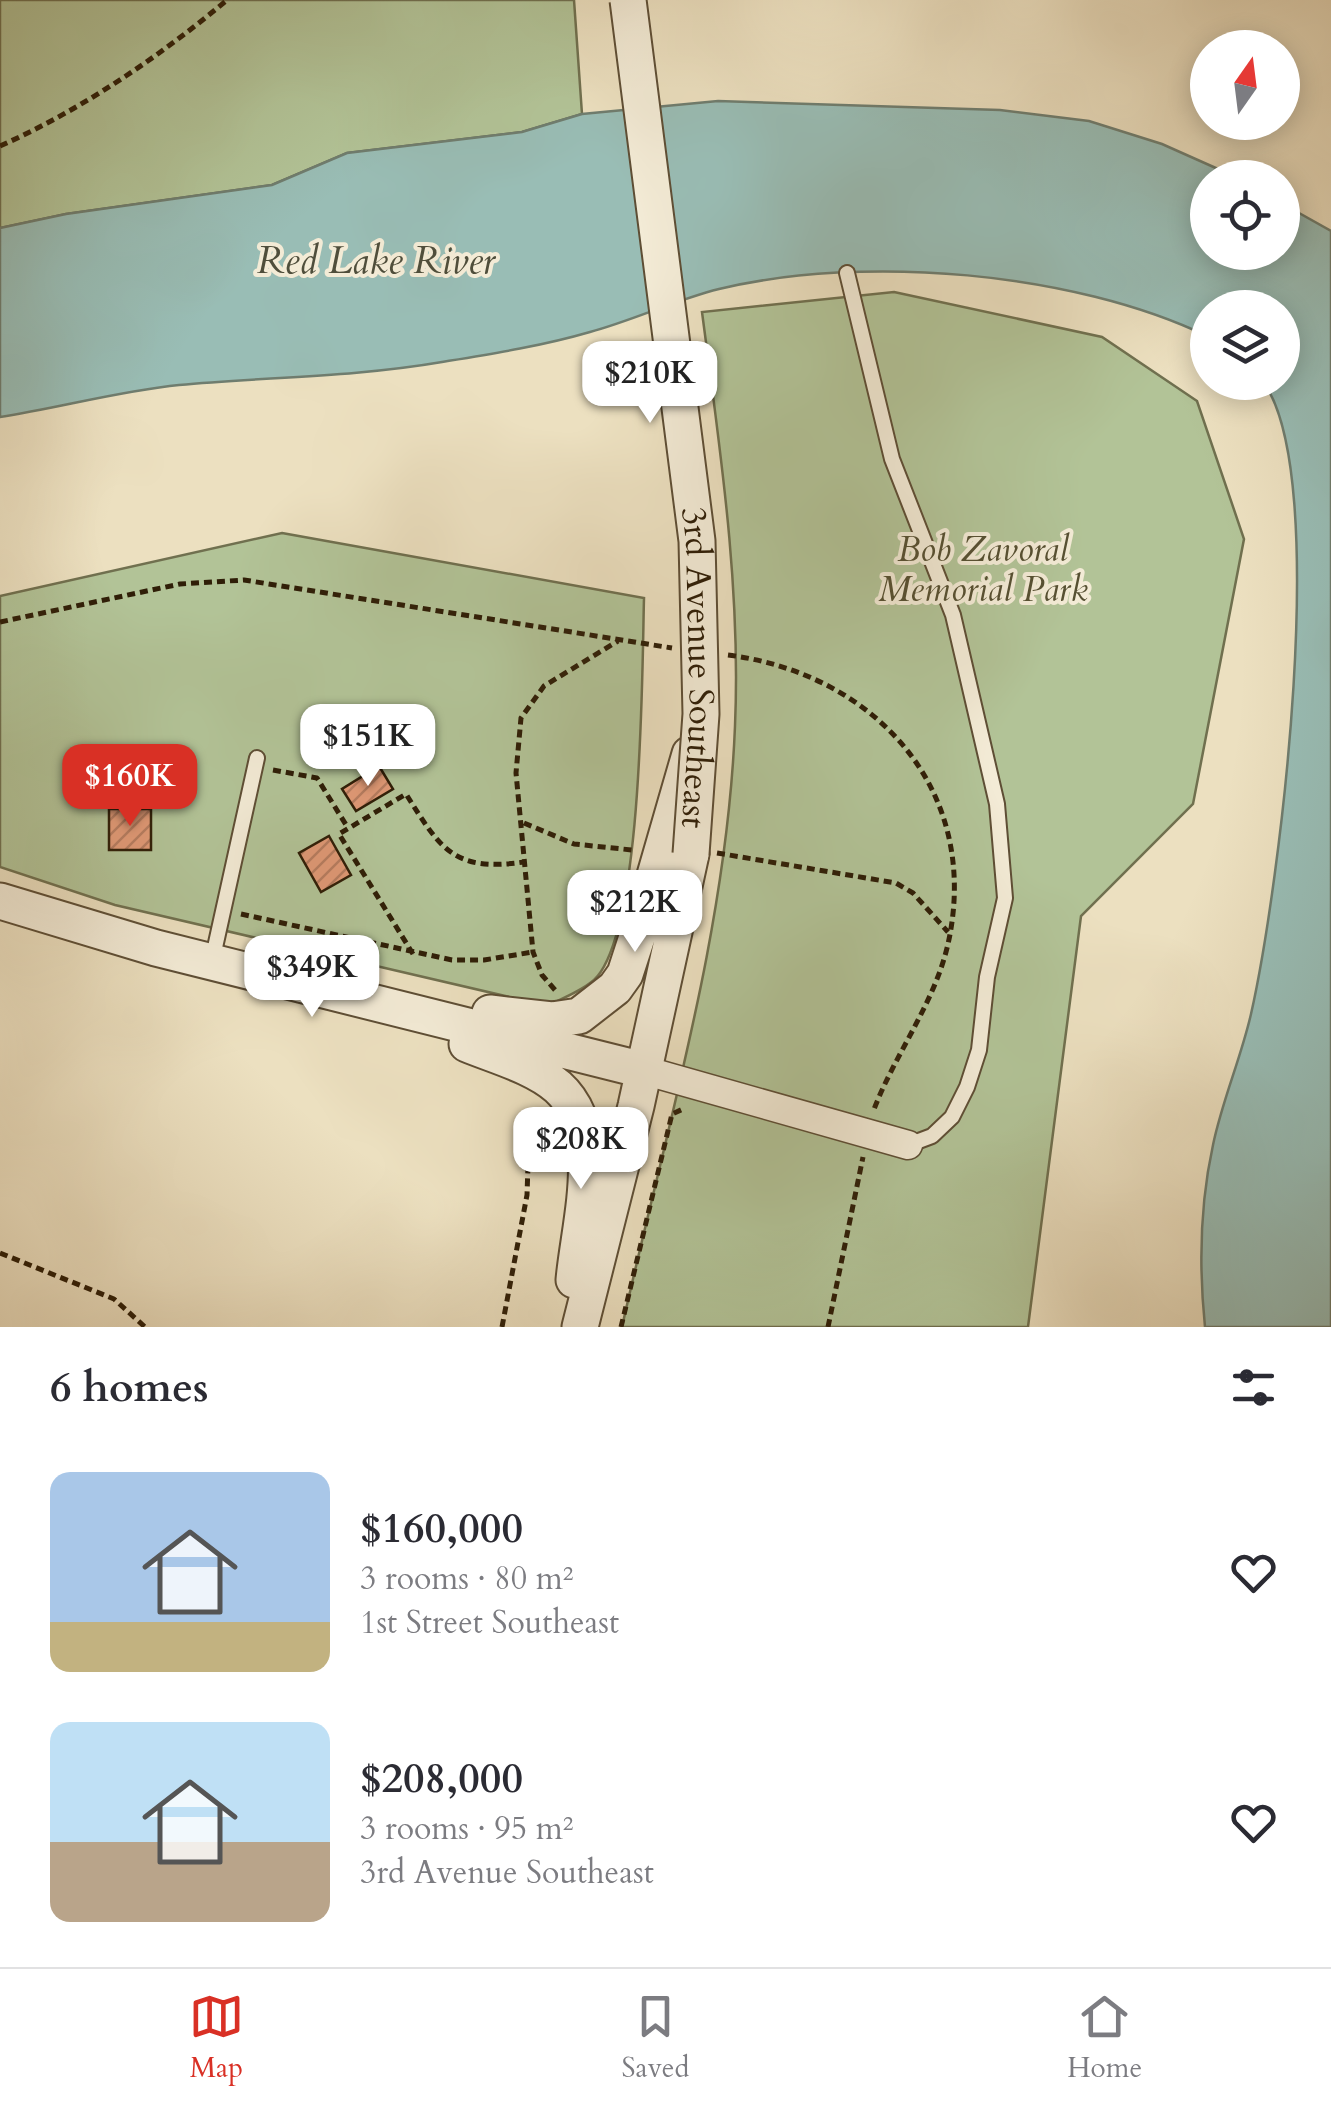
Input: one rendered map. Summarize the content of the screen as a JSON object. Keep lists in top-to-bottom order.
{
  "streets": {
    "street": ["3rd Avenue Southeast"]
  },
  "water": ["Red Lake River"],
  "parks": ["Bob Zavoral Memorial Park"],
  "north": "top",
  "page": {
    "price": [
      "$210K",
      "$151K",
      "$160K",
      "$212K",
      "$349K",
      "$208K"
    ],
    "heading": "6 homes",
    "list": [
      {
        "name": "$160,000",
        "note": "3 rooms · 80 m² · 1st Street Southeast"
      },
      {
        "name": "$208,000",
        "note": "3 rooms · 95 m² · 3rd Avenue Southeast"
      }
    ],
    "tabs": ["Map", "Saved", "Home"]
  }
}
